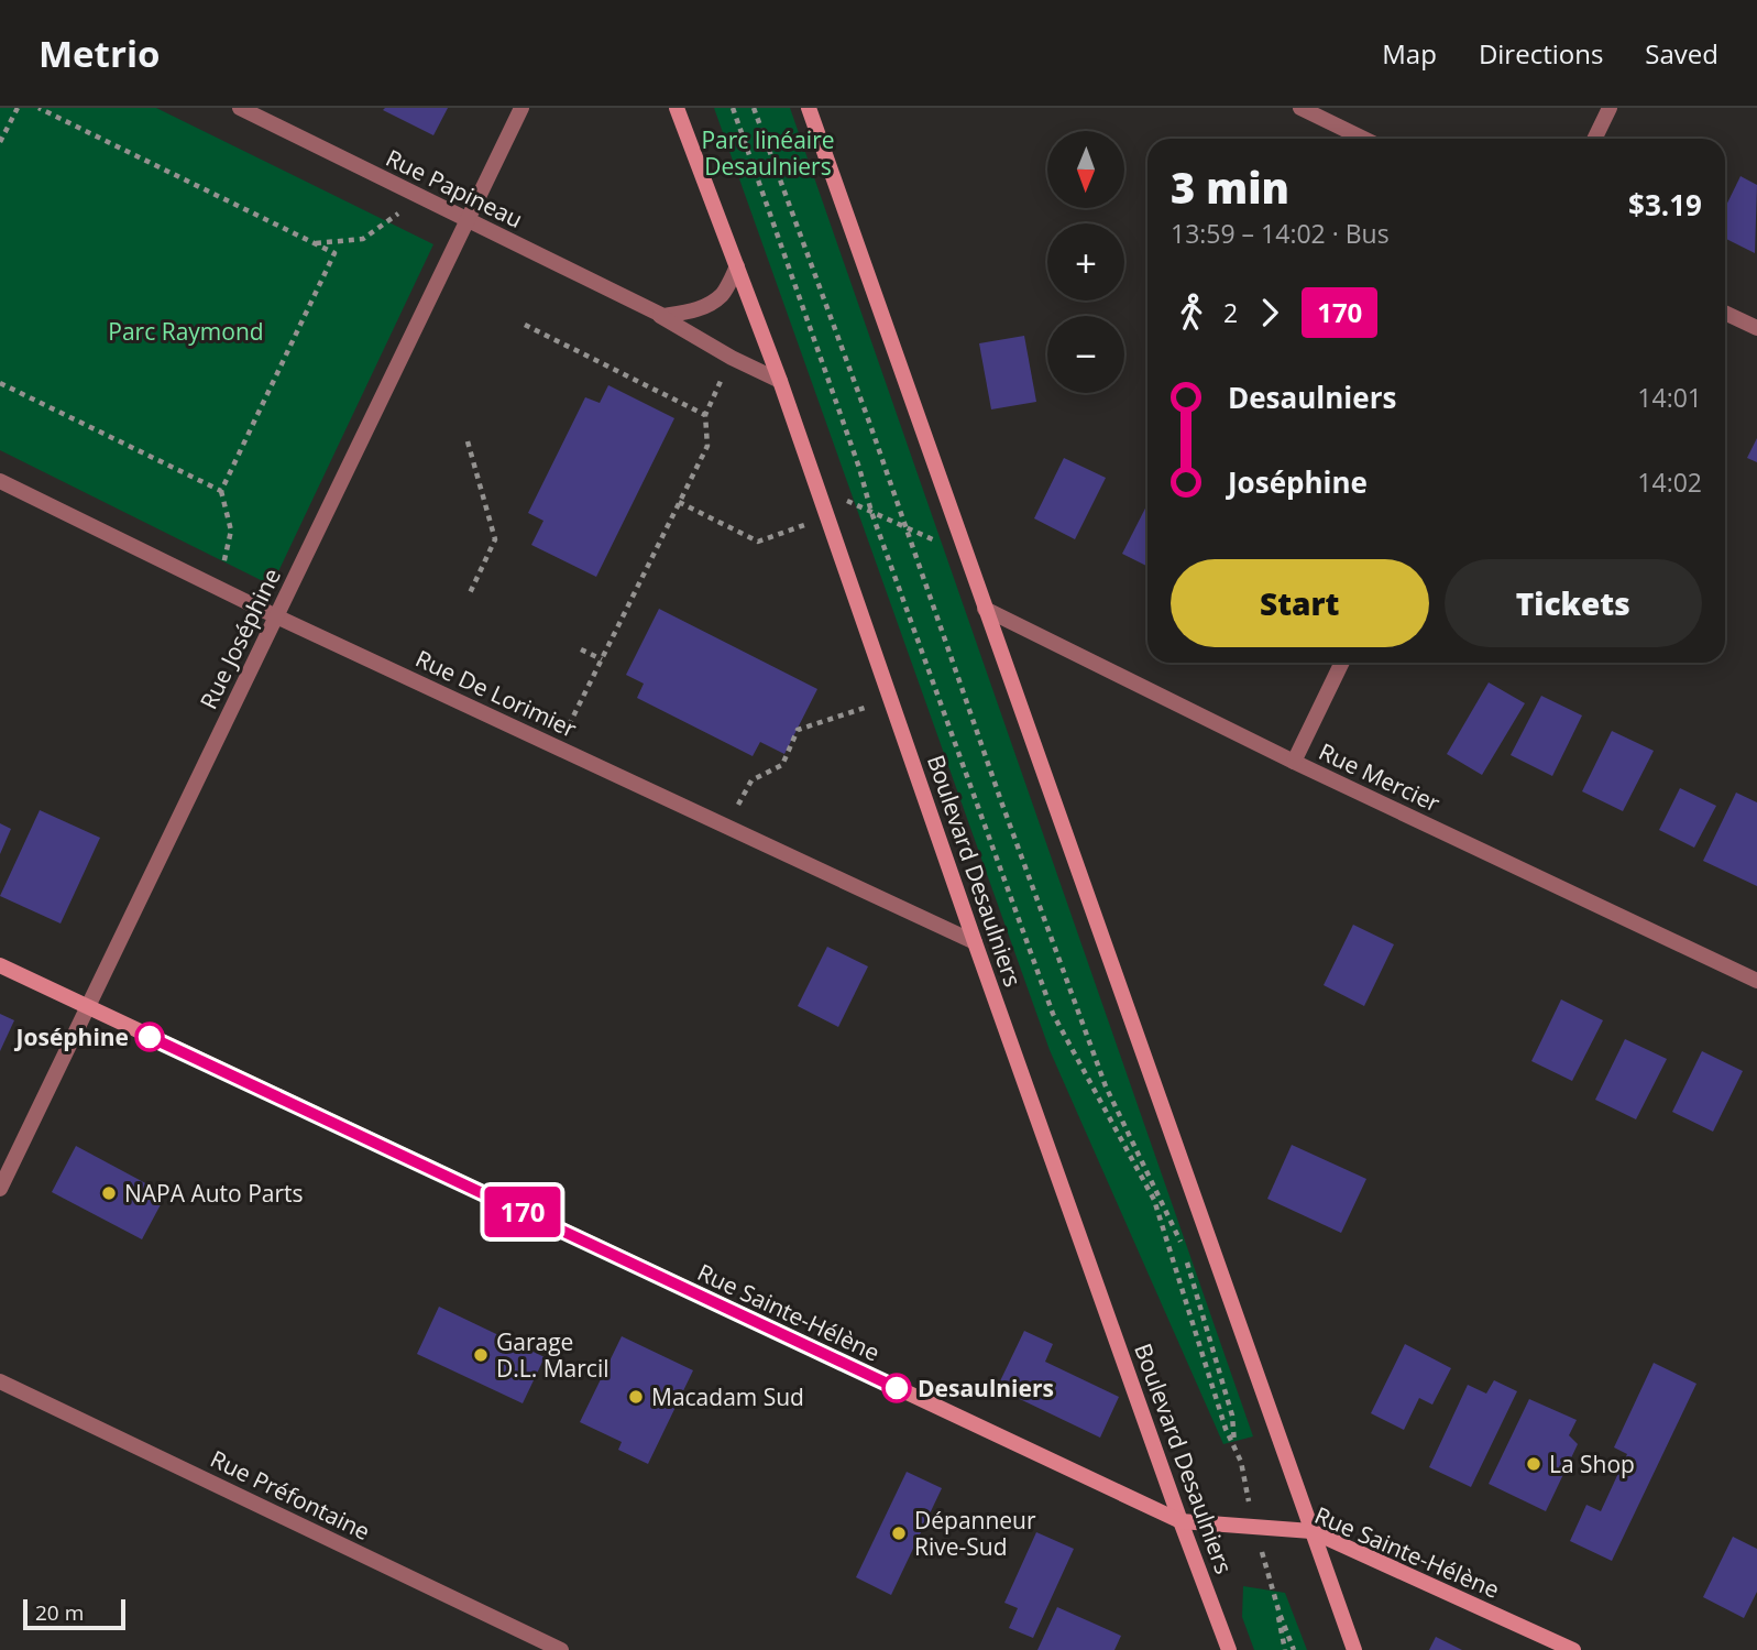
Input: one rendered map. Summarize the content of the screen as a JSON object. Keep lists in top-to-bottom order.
{
  "streets": {
    "street": [
      "Rue Papineau",
      "Rue Joséphine",
      "Rue De Lorimier",
      "Rue Mercier",
      "Boulevard Desaulniers",
      "Rue Sainte-Hélène",
      "Rue Préfontaine"
    ]
  },
  "crossings": [
    ["Rue Papineau", "Rue Joséphine"],
    ["Rue Papineau", "Boulevard Desaulniers"],
    ["Rue Joséphine", "Rue De Lorimier"],
    ["Rue Joséphine", "Rue Sainte-Hélène"],
    ["Rue De Lorimier", "Boulevard Desaulniers"],
    ["Boulevard Desaulniers", "Rue Sainte-Hélène"]
  ],
  "parks": ["Parc linéaire Desaulniers", "Parc Raymond"],
  "places": [
    "Joséphine",
    "NAPA Auto Parts",
    "Garage D.L. Marcil",
    "Desaulniers",
    "Macadam Sud",
    "La Shop",
    "Dépanneur Rive-Sud"
  ],
  "lines": ["bus line 170"],
  "scale_bar": "20 m",
  "north": "bottom",
  "page": {
    "header": "Metrio",
    "nav": ["Map", "Directions", "Saved"],
    "on_map": "170",
    "map_buttons": ["+", "−"],
    "heading": ["3 min", "13:59 – 14:02 · Bus", "$3.19"],
    "legs": ["2", "170"],
    "list": [
      {
        "name": "Desaulniers",
        "value": "14:01"
      },
      {
        "name": "Joséphine",
        "value": "14:02"
      }
    ],
    "buttons": ["Start", "Tickets"],
    "scale": "20 m"
  }
}
